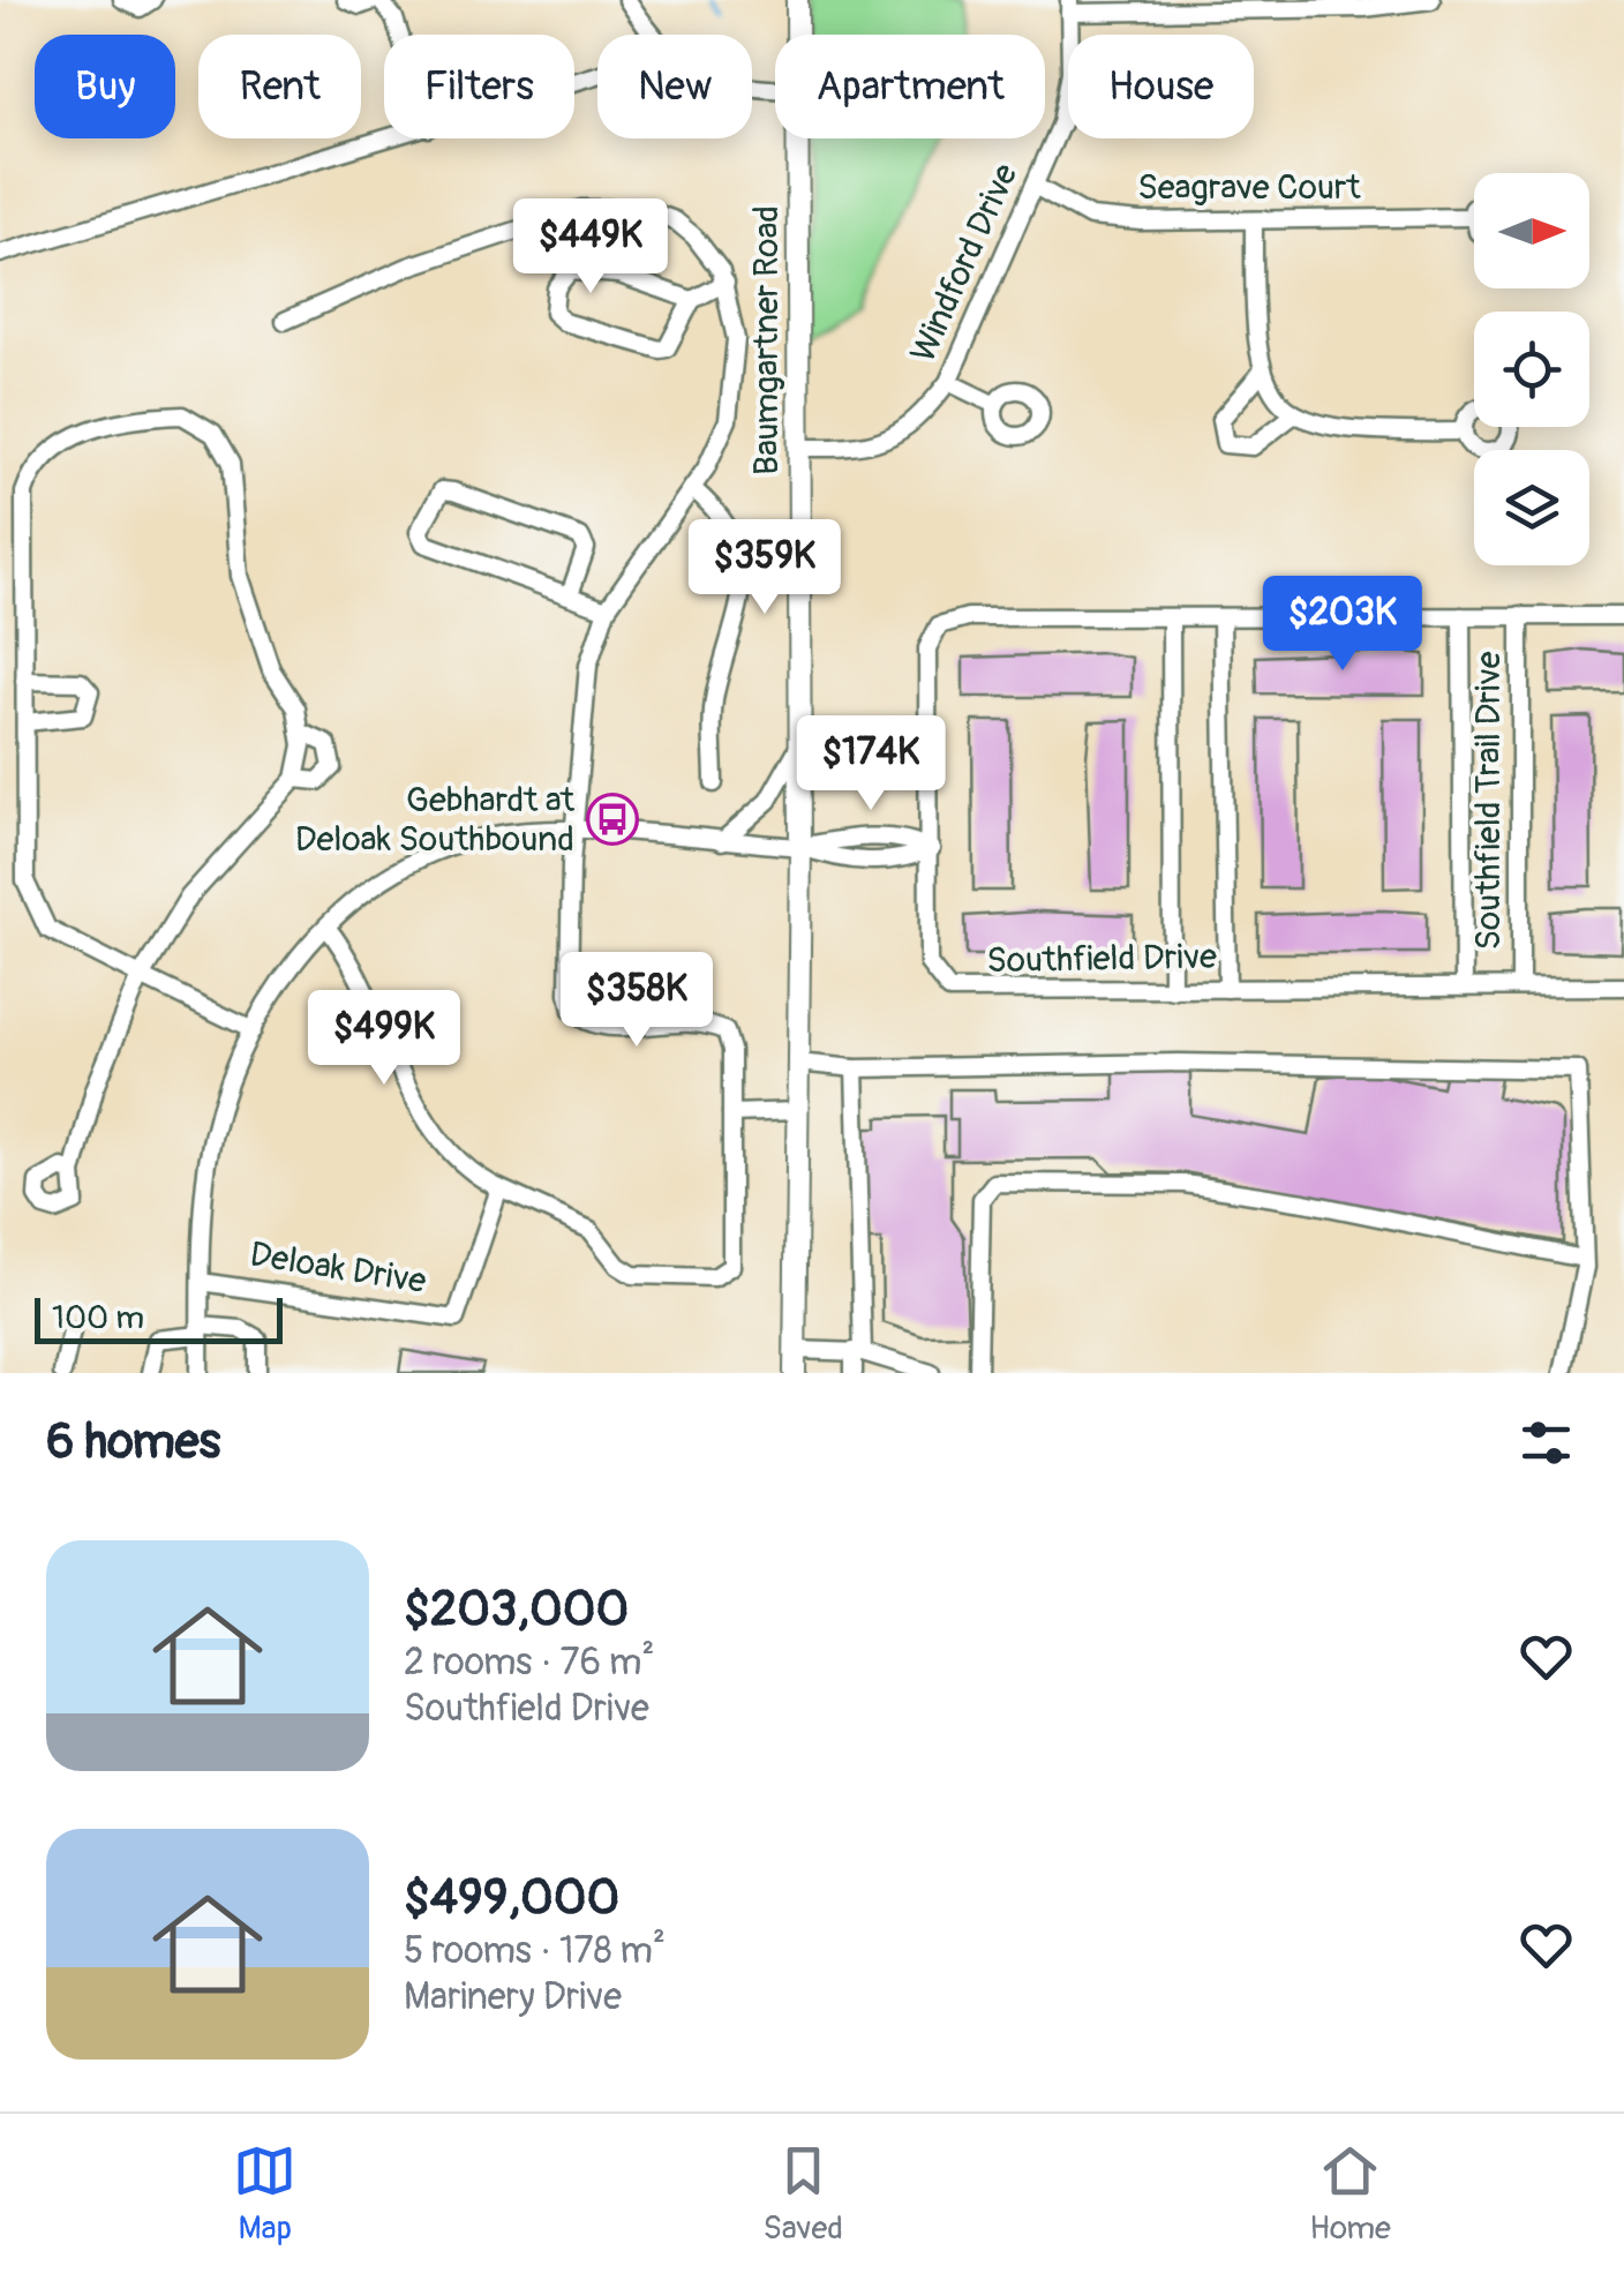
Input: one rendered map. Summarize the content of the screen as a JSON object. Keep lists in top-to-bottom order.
{
  "streets": {
    "main road": ["Baumgartner Road"],
    "street": [
      "Seagrave Court",
      "Windford Drive",
      "Southfield Trail Drive",
      "Southfield Drive",
      "Deloak Drive"
    ]
  },
  "crossings": [
    ["Seagrave Court", "Windford Drive"],
    ["Windford Drive", "Baumgartner Road"],
    ["Southfield Trail Drive", "Southfield Drive"]
  ],
  "places": {
    "bus stop": ["Gebhardt at Deloak Southbound"]
  },
  "scale_bar": "100 m",
  "north": "right",
  "page": {
    "chip": [
      "Buy",
      "Rent",
      "Filters",
      "New",
      "Apartment",
      "House"
    ],
    "price": [
      "$449K",
      "$359K",
      "$203K",
      "$174K",
      "$358K",
      "$499K"
    ],
    "scale": "100 m",
    "heading": "6 homes",
    "list": [
      {
        "name": "$203,000",
        "note": "2 rooms · 76 m² · Southfield Drive"
      },
      {
        "name": "$499,000",
        "note": "5 rooms · 178 m² · Marinery Drive"
      }
    ],
    "tabs": ["Map", "Saved", "Home"]
  }
}
